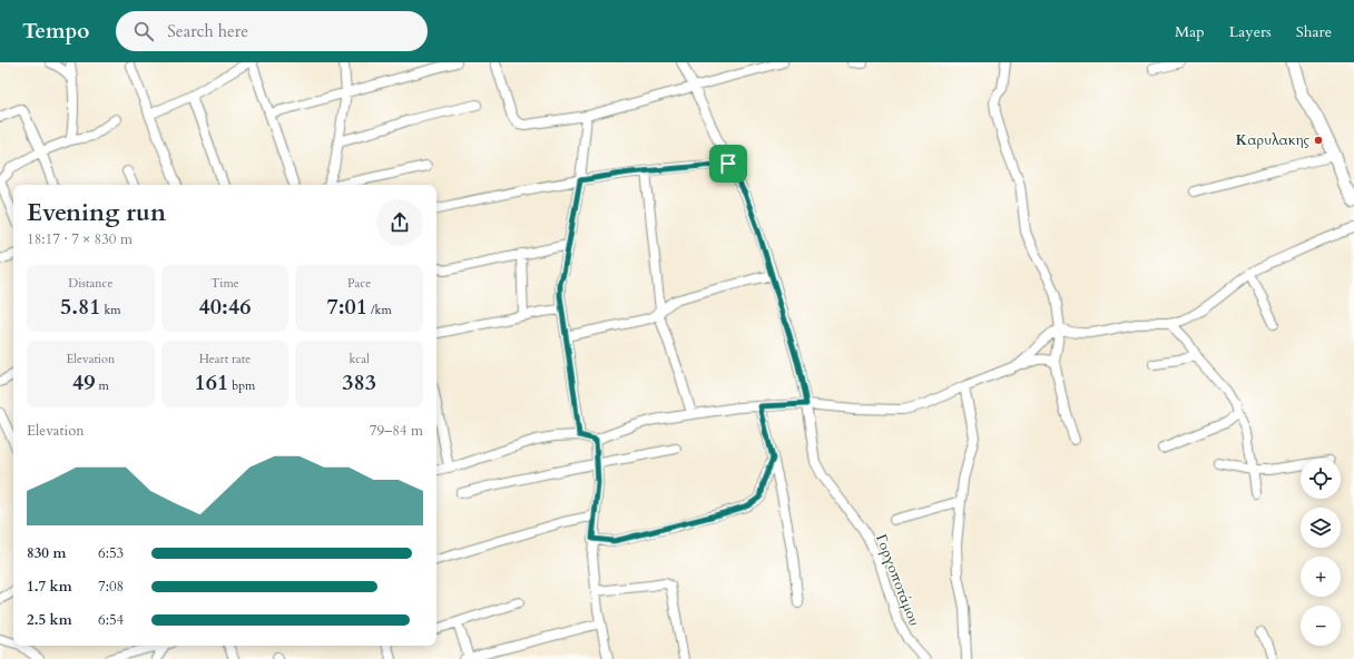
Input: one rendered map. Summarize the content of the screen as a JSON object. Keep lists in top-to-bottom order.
{
  "streets": {
    "street": ["Γοργοποτάμου"]
  },
  "places": ["Καρυλακης"],
  "page": {
    "header": "Tempo",
    "search": "Search here",
    "nav": ["Map", "Layers", "Share"],
    "heading": ["Evening run", "18:17 · 7 × 830 m"],
    "stats": [
      ["Distance", "5.81 km"],
      ["Time", "40:46"],
      ["Pace", "7:01 /km"],
      ["Elevation", "49 m"],
      ["Heart rate", "161 bpm"],
      ["kcal", "383"]
    ],
    "chart": ["Elevation", "79–84 m"],
    "map_buttons": ["+", "−"],
    "list": [
      {
        "name": "830 m",
        "note": "6:53"
      },
      {
        "name": "1.7 km",
        "note": "7:08"
      },
      {
        "name": "2.5 km",
        "note": "6:54"
      }
    ]
  }
}
